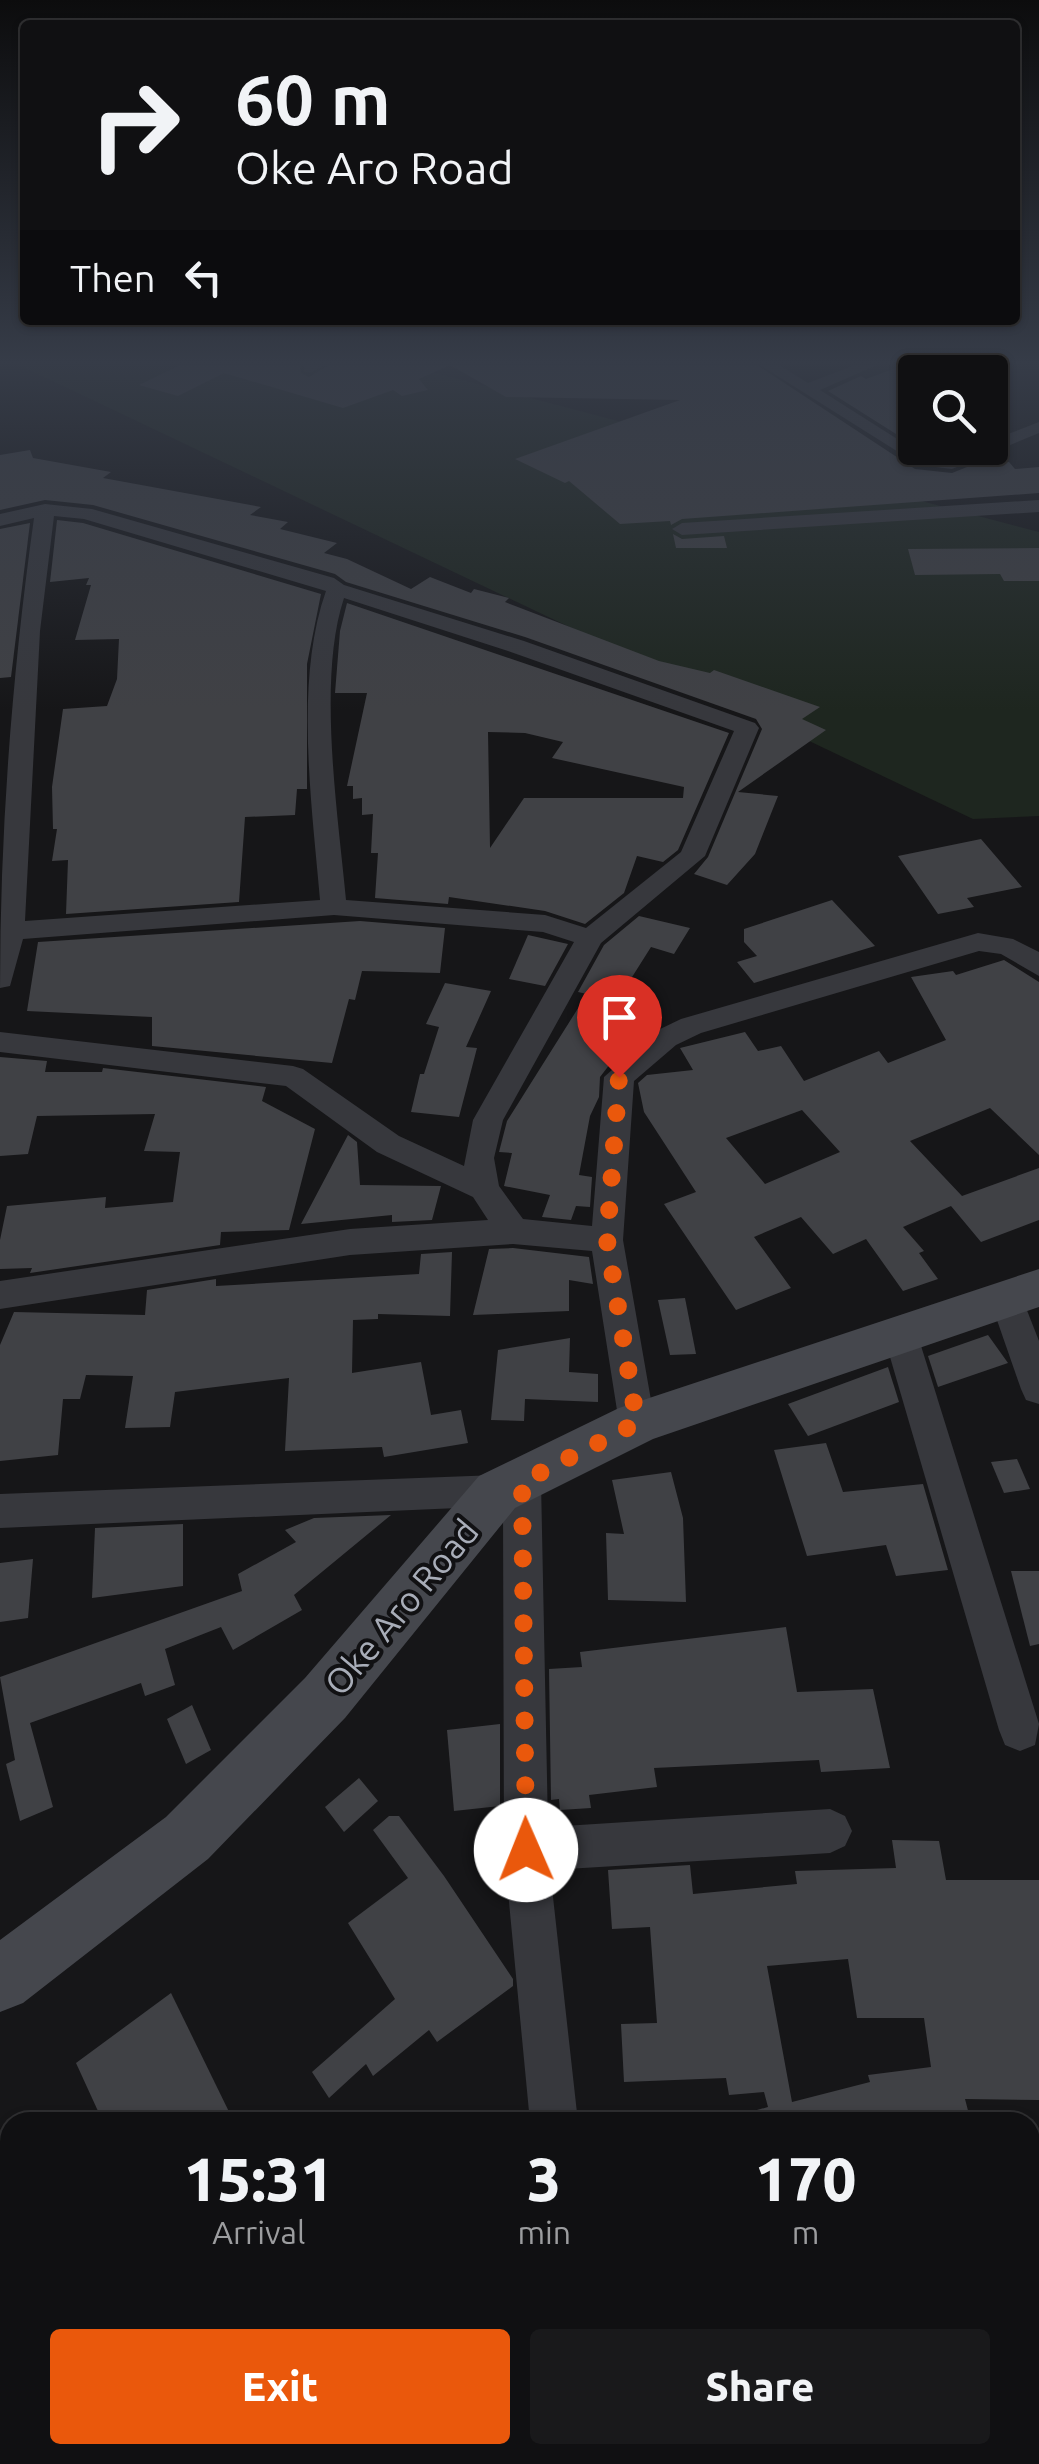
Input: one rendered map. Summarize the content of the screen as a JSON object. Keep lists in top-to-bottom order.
{
  "streets": {
    "main road": ["Oke Aro Road"]
  },
  "page": {
    "turn": ["60 m", "Oke Aro Road"],
    "then": "Then",
    "eta": [
      "15:31",
      "Arrival",
      "3",
      "min",
      "170",
      "m"
    ],
    "buttons": ["Exit", "Share"]
  }
}
